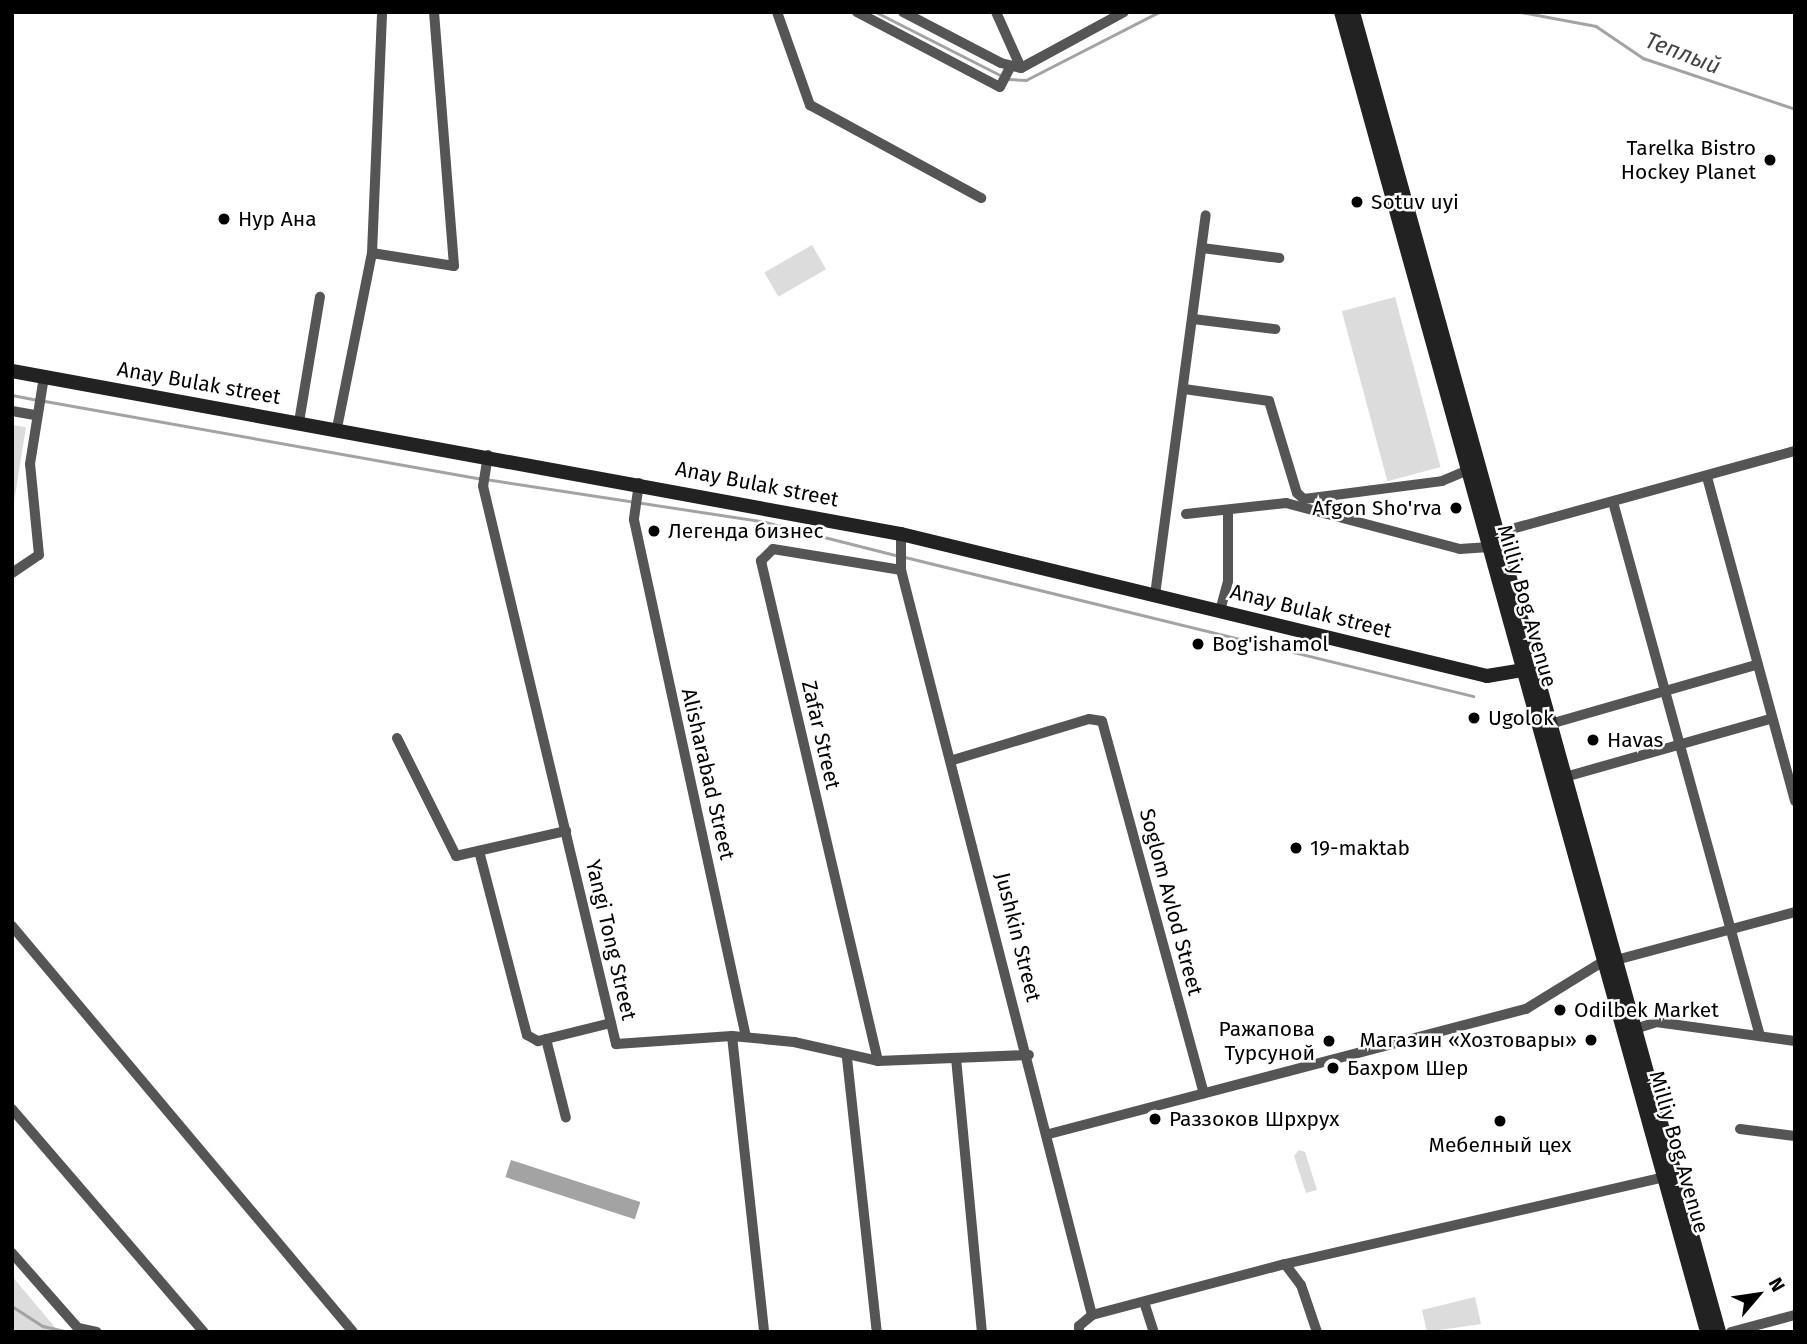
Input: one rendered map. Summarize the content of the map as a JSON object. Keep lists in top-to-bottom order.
{
  "streets": {
    "main road": ["Anay Bulak street", "Milliy Bog Avenue"],
    "street": [
      "Zafar Street",
      "Alisharabad Street",
      "Soglom Avlod Street",
      "Jushkin Street",
      "Yangi Tong Street"
    ]
  },
  "crossings": [
    ["Anay Bulak street", "Milliy Bog Avenue"],
    ["Anay Bulak street", "Alisharabad Street"],
    ["Anay Bulak street", "Jushkin Street"],
    ["Anay Bulak street", "Yangi Tong Street"],
    ["Zafar Street", "Jushkin Street"],
    ["Zafar Street", "Yangi Tong Street"],
    ["Alisharabad Street", "Yangi Tong Street"],
    ["Soglom Avlod Street", "Jushkin Street"],
    ["Jushkin Street", "Yangi Tong Street"]
  ],
  "water": ["Теплый"],
  "places": [
    "Tarelka Bistro Hockey Planet",
    "Sotuv uyi",
    "Нур Ана",
    "Afgon Sho'rva",
    "Легенда бизнес",
    "Bog'ishamol",
    "Ugolok",
    "Havas",
    "19-maktab",
    "Odilbek Market",
    "Магазин «Хозтовары»",
    "Ражапова Турсуной",
    "Бахром Шер",
    "Раззоков Шрхрух",
    "Мебелный цех"
  ],
  "north": "top right"
}
